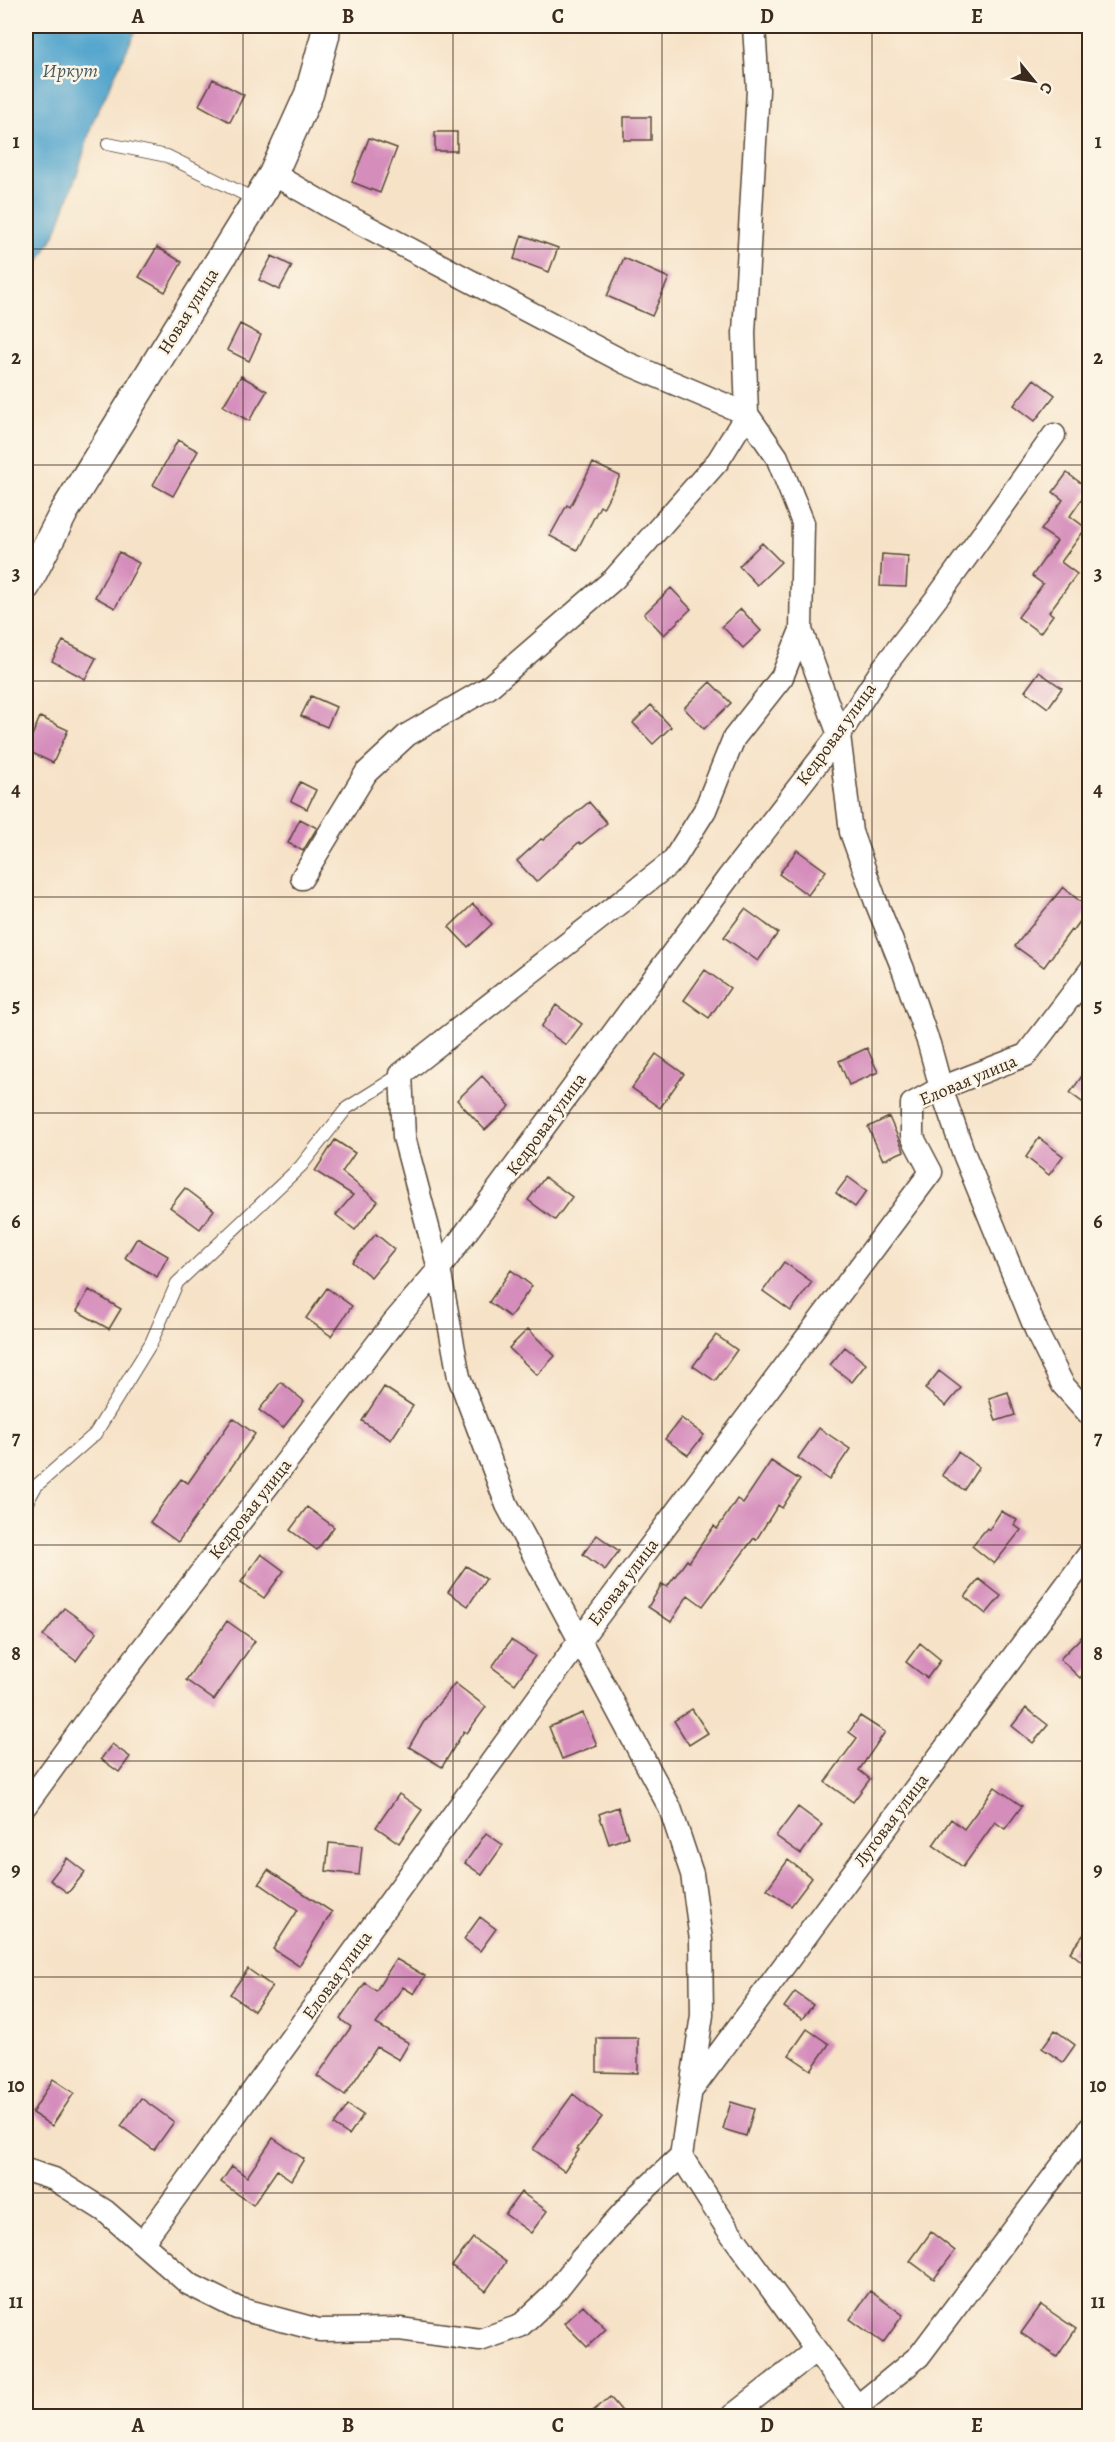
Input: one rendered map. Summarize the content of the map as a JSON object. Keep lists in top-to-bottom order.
{
  "streets": {
    "street": [
      "Новая улица",
      "Кедровая улица",
      "Еловая улица",
      "Луговая улица"
    ]
  },
  "water": ["Иркут"],
  "north": "bottom right",
  "grid": {
    "columns": [
      "A",
      "B",
      "C",
      "D",
      "E"
    ],
    "rows": [
      "1",
      "2",
      "3",
      "4",
      "5",
      "6",
      "7",
      "8",
      "9",
      "10",
      "11"
    ]
  }
}
